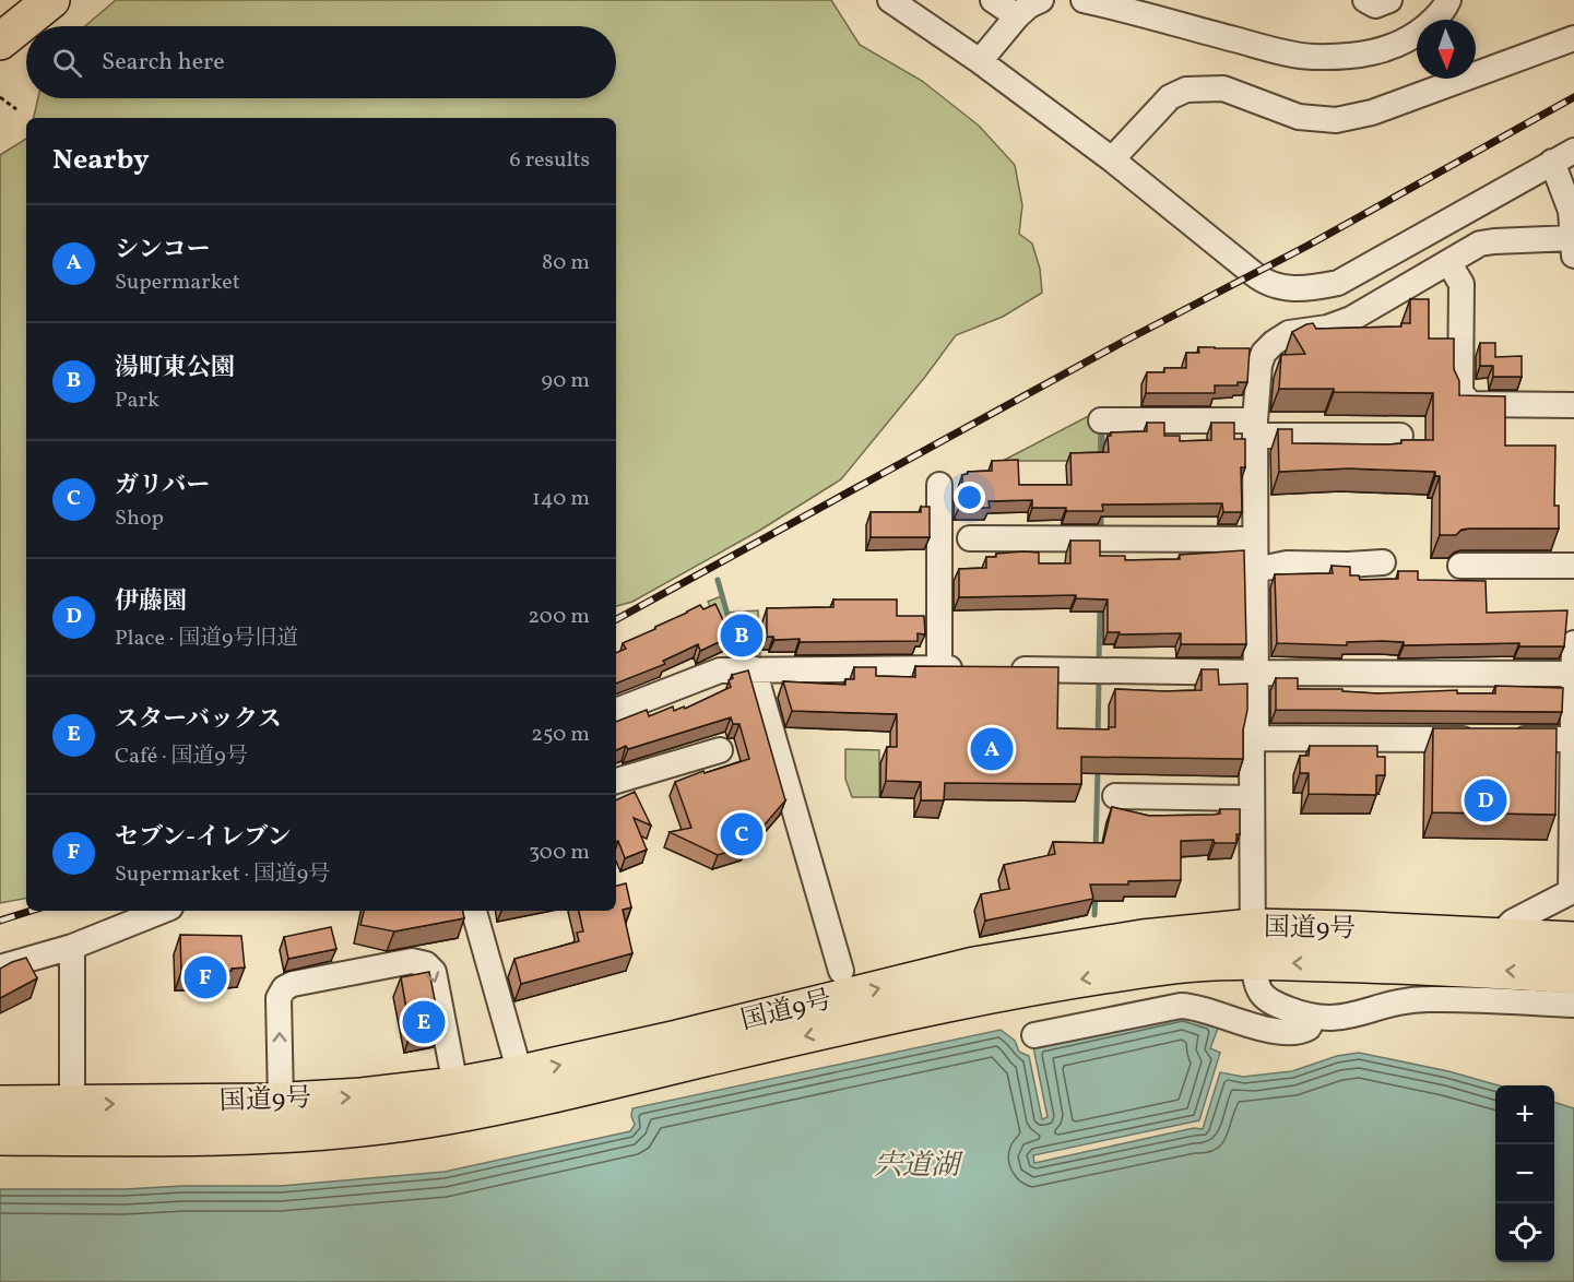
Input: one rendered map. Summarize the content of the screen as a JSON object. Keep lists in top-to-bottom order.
{
  "streets": {
    "highway": ["国道9号"]
  },
  "water": ["宍道湖"],
  "north": "bottom",
  "page": {
    "search": "Search here",
    "heading": ["Nearby", "6 results"],
    "list": [
      {
        "mark": "A",
        "name": "シンコー",
        "note": "Supermarket",
        "value": "80 m"
      },
      {
        "mark": "B",
        "name": "湯町東公園",
        "note": "Park",
        "value": "90 m"
      },
      {
        "mark": "C",
        "name": "ガリバー",
        "note": "Shop",
        "value": "140 m"
      },
      {
        "mark": "D",
        "name": "伊藤園",
        "note": "Place · 国道9号旧道",
        "value": "200 m"
      },
      {
        "mark": "E",
        "name": "スターバックス",
        "note": "Café · 国道9号",
        "value": "250 m"
      },
      {
        "mark": "F",
        "name": "セブン-イレブン",
        "note": "Supermarket · 国道9号",
        "value": "300 m"
      }
    ],
    "pins": [
      "B",
      "A",
      "D",
      "C",
      "F",
      "E"
    ],
    "map_buttons": ["+", "−"]
  }
}
